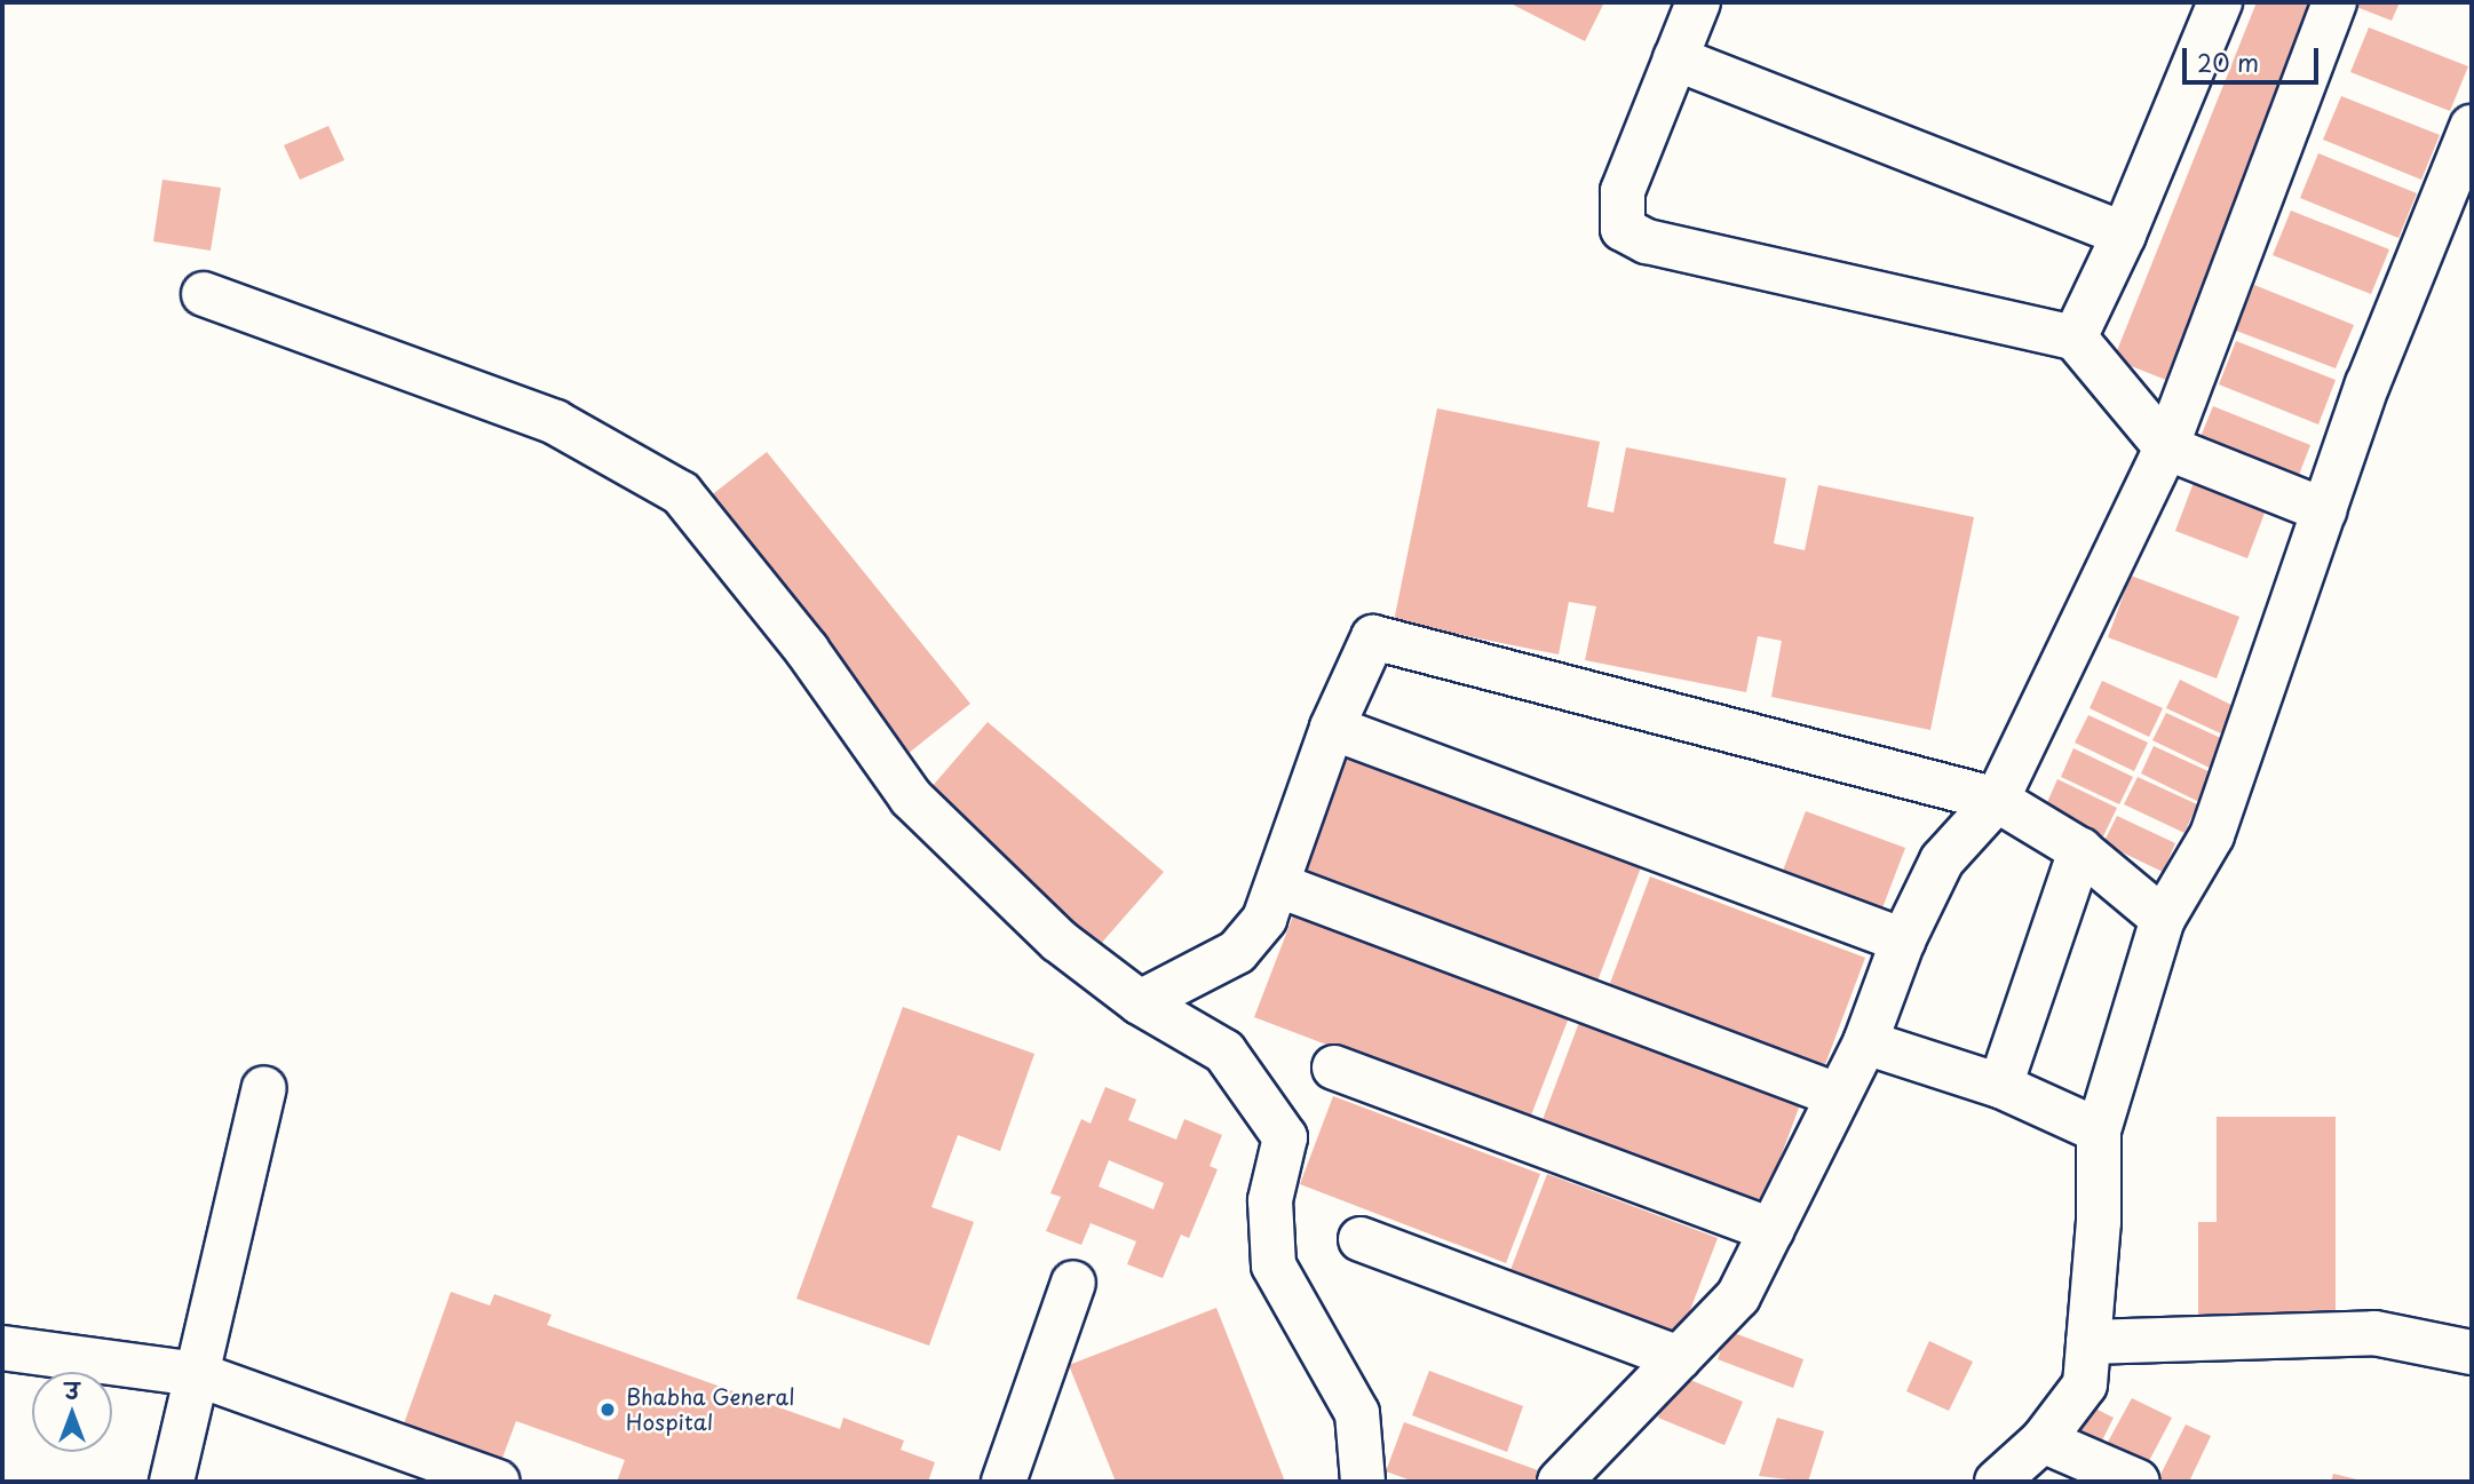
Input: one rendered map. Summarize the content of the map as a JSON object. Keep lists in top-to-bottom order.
{
  "places": ["Bhabha General Hospital"],
  "scale_bar": "20 m",
  "north": "top"
}
